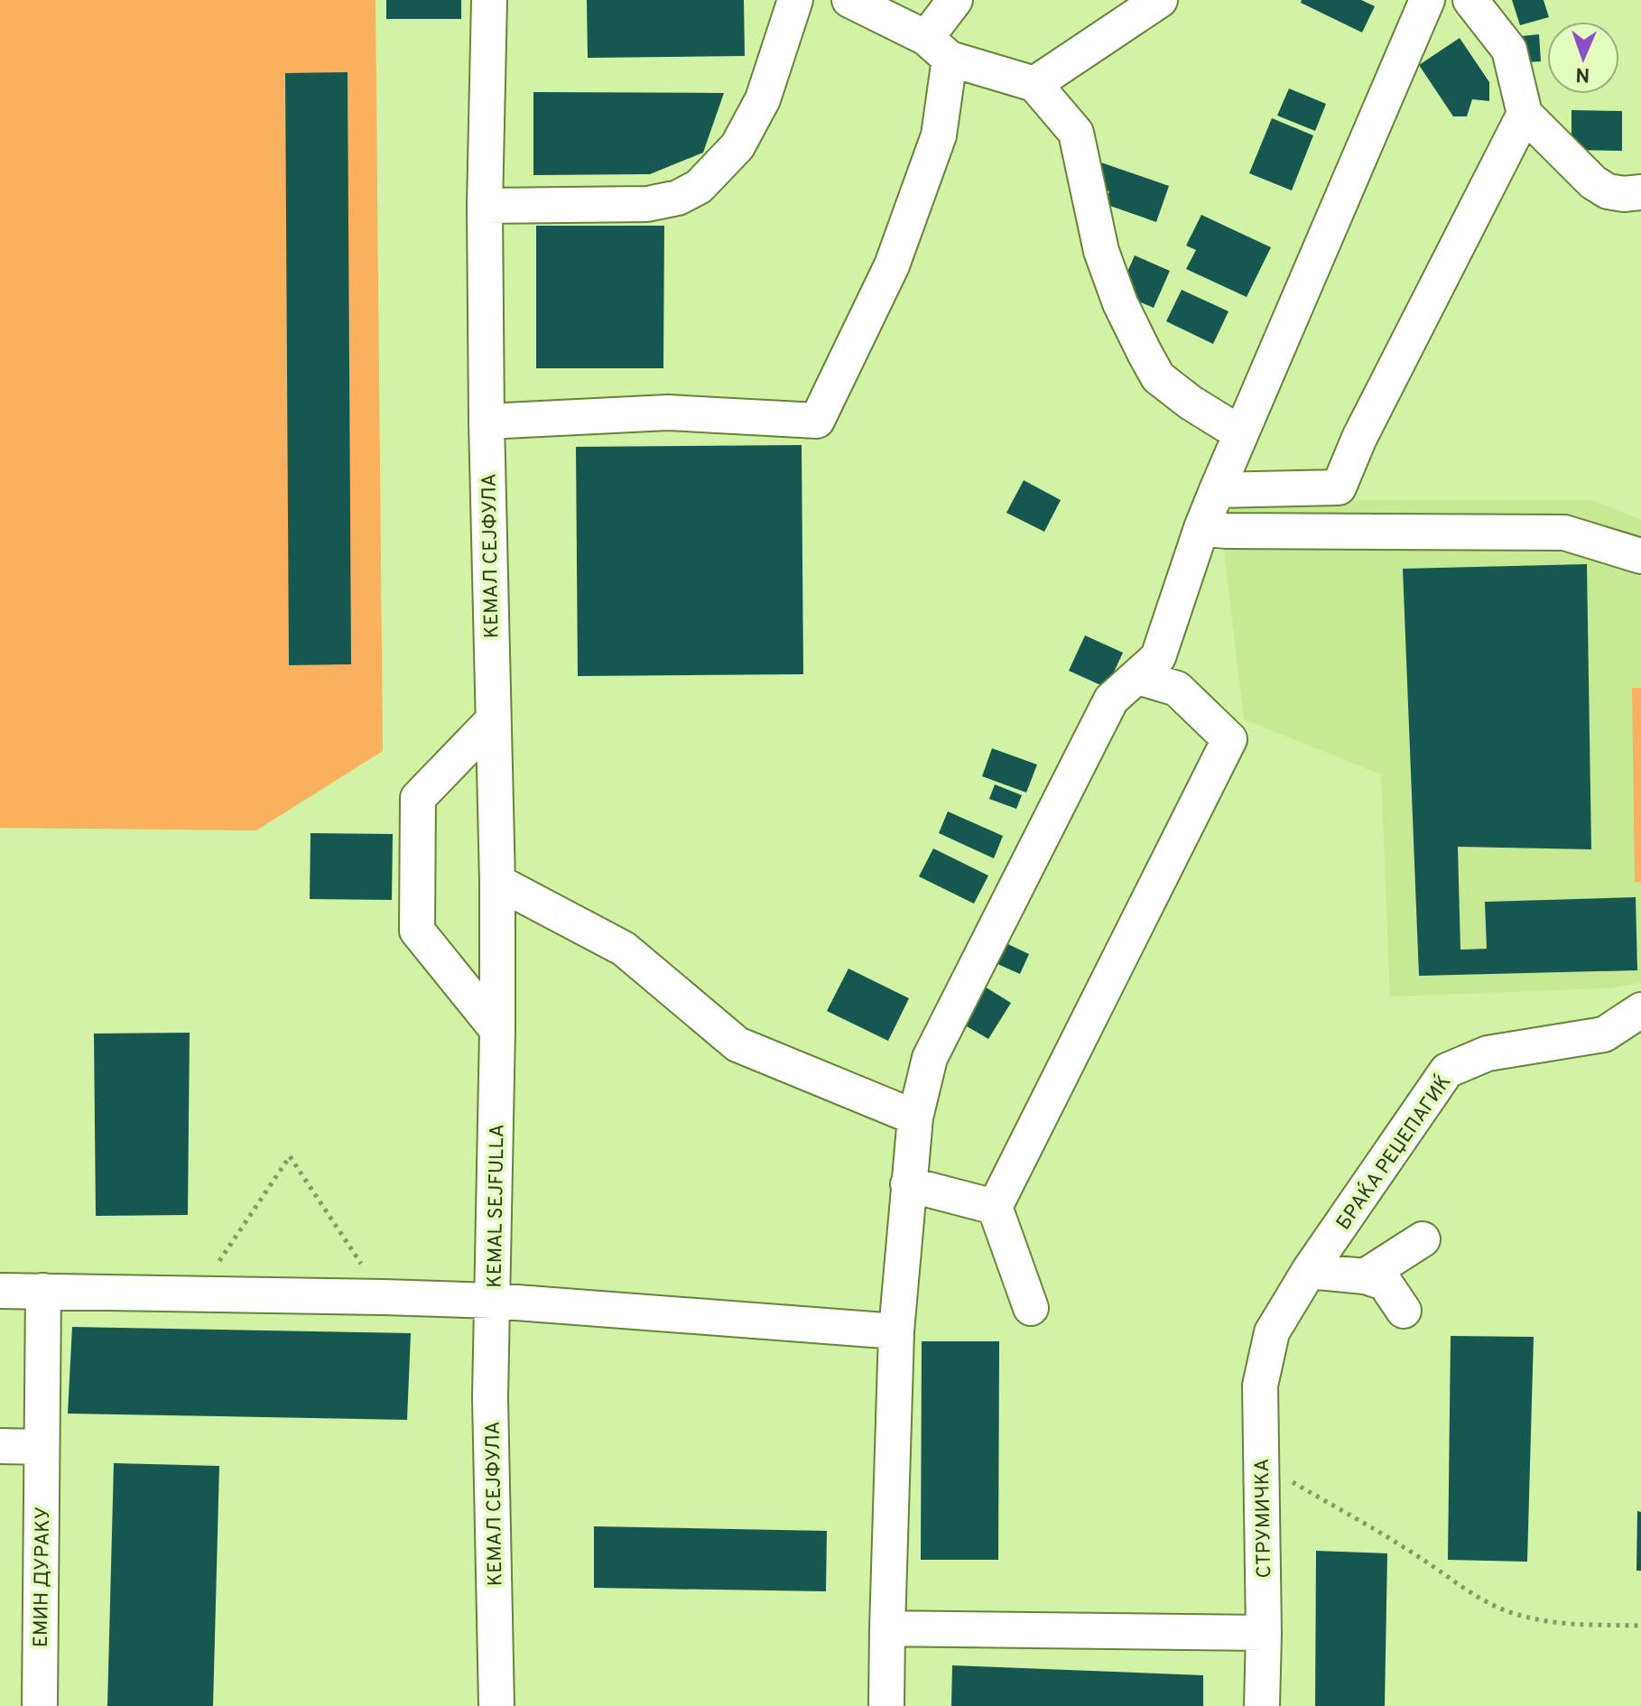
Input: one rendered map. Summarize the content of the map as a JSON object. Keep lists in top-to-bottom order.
{
  "streets": {
    "street": [
      "КЕМАЛ СЕЈФУЛА",
      "БРАЌА РЕЏЕПАГИЌ",
      "KEMAL SEJFULLA",
      "СТРУМИЧКА",
      "ЕМИН ДУРАКУ"
    ]
  },
  "crossings": [
    ["КЕМАЛ СЕЈФУЛА", "KEMAL SEJFULLA"],
    ["БРАЌА РЕЏЕПАГИЌ", "СТРУМИЧКА"]
  ],
  "north": "bottom"
}
